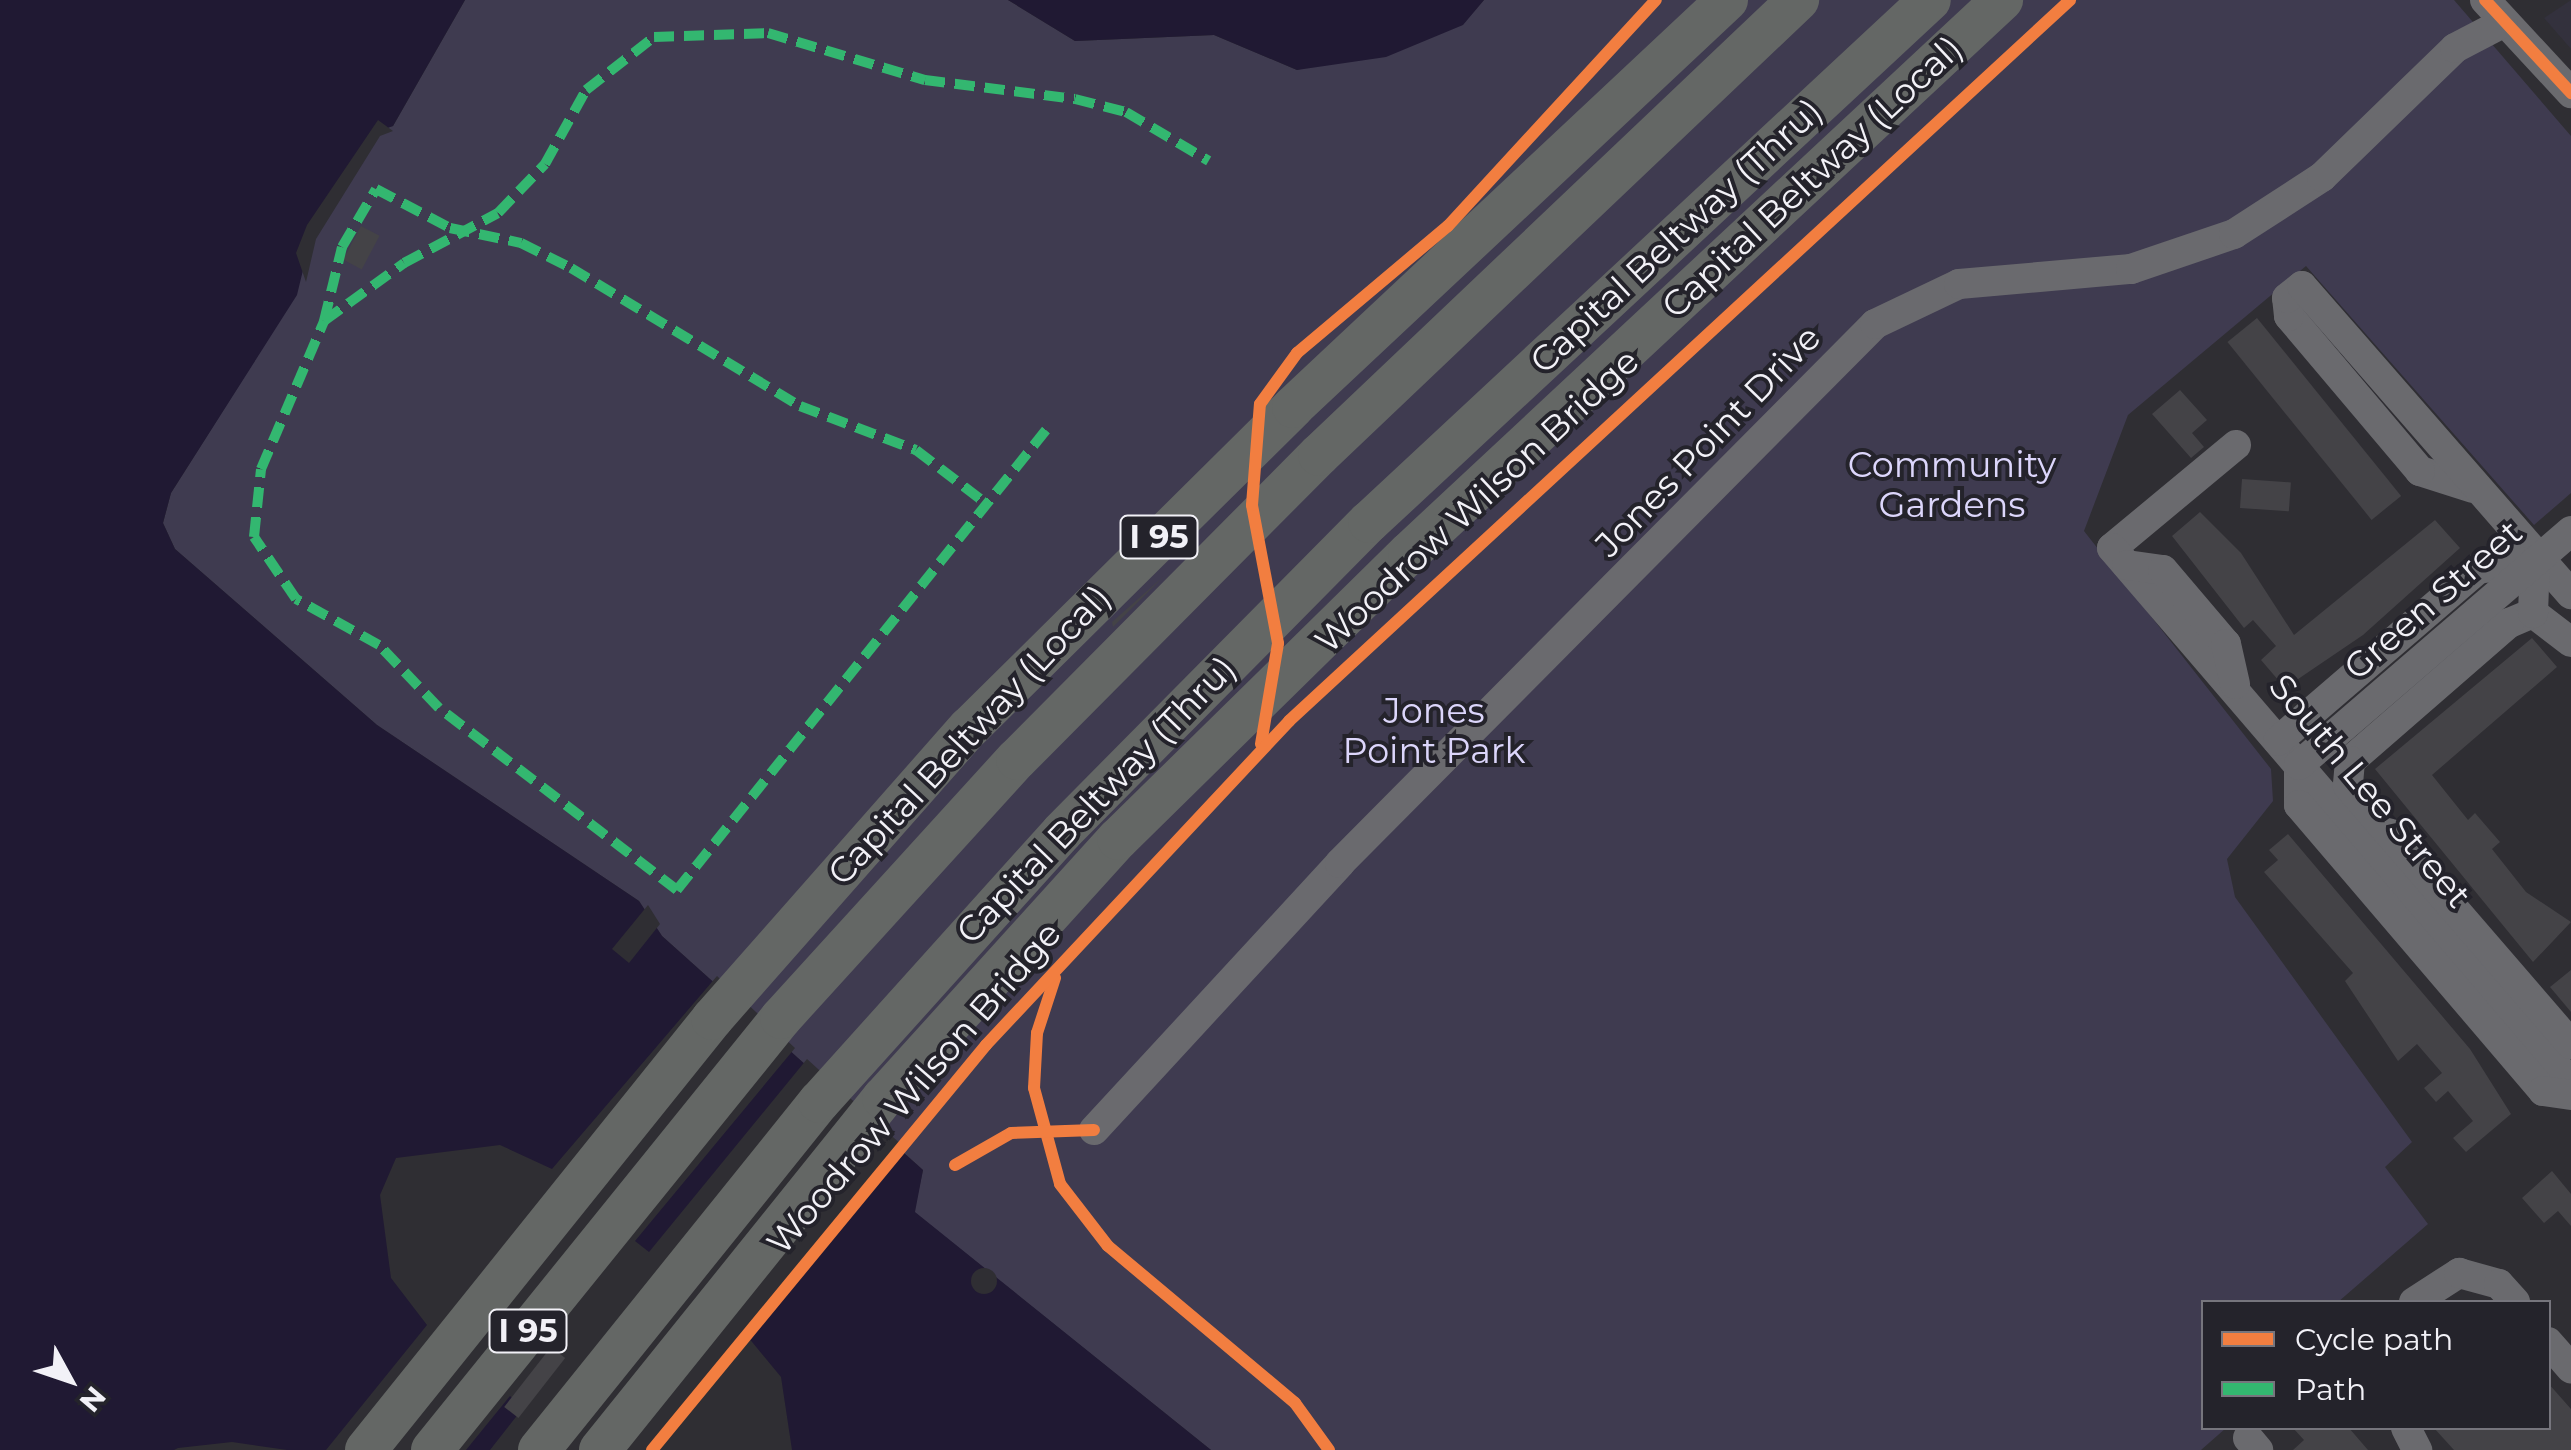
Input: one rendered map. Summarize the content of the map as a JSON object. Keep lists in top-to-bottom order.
{
  "streets": {
    "highway": ["Capital Beltway (Local)", "Capital Beltway (Thru)", "I 95"],
    "street": ["Jones Point Drive", "Green Street", "South Lee Street"],
    "cycle path": ["Woodrow Wilson Bridge"]
  },
  "crossings": [
    ["Green Street", "South Lee Street"]
  ],
  "parks": ["Community Gardens", "Jones Point Park"],
  "legend": ["Cycle path", "Path"],
  "north": "bottom right"
}
